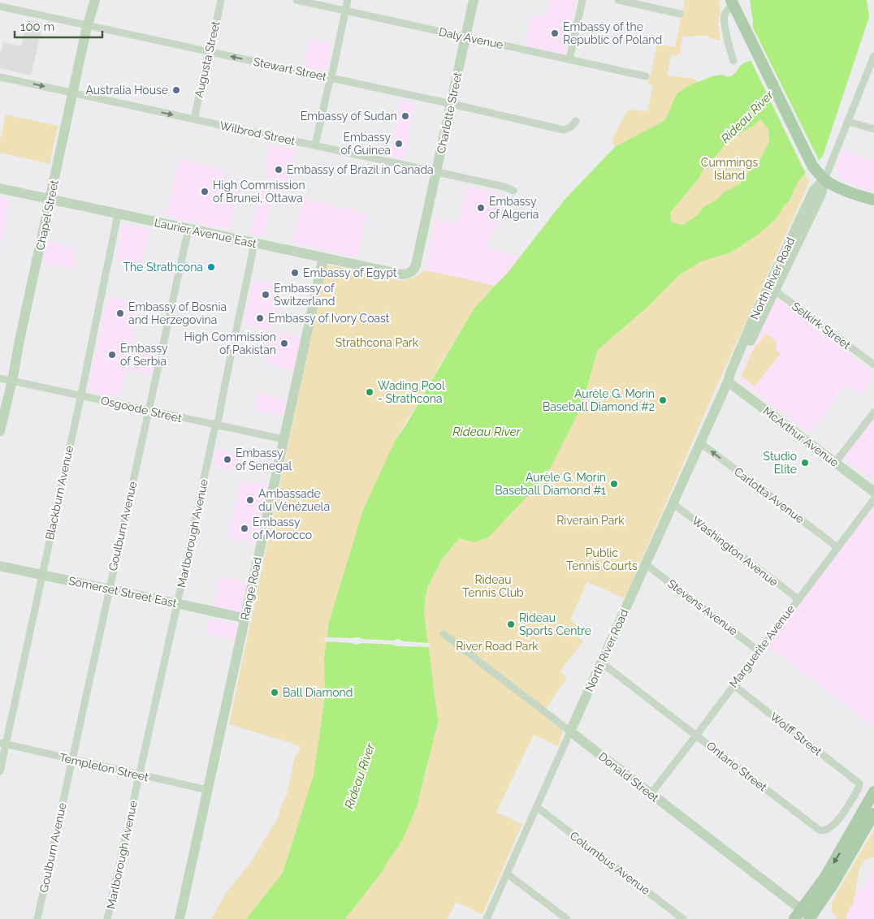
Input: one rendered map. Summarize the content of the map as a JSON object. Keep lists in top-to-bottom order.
{
  "streets": {
    "street": [
      "Daly Avenue",
      "Augusta Street",
      "Stewart Street",
      "Charlotte Street",
      "Wilbrod Street",
      "Chapel Street",
      "Laurier Avenue East",
      "North River Road",
      "Selkirk Street",
      "Osgoode Street",
      "McArthur Avenue",
      "Blackburn Avenue",
      "Carlotta Avenue",
      "Goulburn Avenue",
      "Marlborough Avenue",
      "Washington Avenue",
      "Range Road",
      "Somerset Street East",
      "Stevens Avenue",
      "Marguerite Avenue",
      "Wolff Street",
      "Ontario Street",
      "Templeton Street",
      "Donald Street",
      "Columbus Avenue"
    ]
  },
  "crossings": [
    ["Daly Avenue", "Charlotte Street"],
    ["Augusta Street", "Stewart Street"],
    ["Augusta Street", "Wilbrod Street"],
    ["Stewart Street", "Charlotte Street"],
    ["Stewart Street", "Chapel Street"],
    ["Charlotte Street", "Wilbrod Street"],
    ["Charlotte Street", "Laurier Avenue East"],
    ["Wilbrod Street", "Chapel Street"],
    ["Chapel Street", "Laurier Avenue East"],
    ["Chapel Street", "Osgoode Street"],
    ["Laurier Avenue East", "Blackburn Avenue"],
    ["Laurier Avenue East", "Goulburn Avenue"],
    ["Laurier Avenue East", "Marlborough Avenue"],
    ["Laurier Avenue East", "Range Road"],
    ["North River Road", "Selkirk Street"],
    ["North River Road", "McArthur Avenue"],
    ["North River Road", "Carlotta Avenue"],
    ["North River Road", "Washington Avenue"],
    ["North River Road", "Stevens Avenue"],
    ["North River Road", "Ontario Street"],
    ["North River Road", "Donald Street"],
    ["North River Road", "Columbus Avenue"],
    ["Osgoode Street", "Blackburn Avenue"],
    ["Osgoode Street", "Goulburn Avenue"],
    ["Osgoode Street", "Marlborough Avenue"],
    ["Osgoode Street", "Range Road"],
    ["Blackburn Avenue", "Somerset Street East"],
    ["Blackburn Avenue", "Templeton Street"],
    ["Carlotta Avenue", "Marguerite Avenue"],
    ["Goulburn Avenue", "Somerset Street East"],
    ["Goulburn Avenue", "Templeton Street"],
    ["Marlborough Avenue", "Somerset Street East"],
    ["Marlborough Avenue", "Templeton Street"],
    ["Washington Avenue", "Marguerite Avenue"],
    ["Range Road", "Somerset Street East"],
    ["Range Road", "Templeton Street"],
    ["Stevens Avenue", "Marguerite Avenue"],
    ["Marguerite Avenue", "Wolff Street"],
    ["Marguerite Avenue", "Ontario Street"],
    ["Marguerite Avenue", "Donald Street"],
    ["Wolff Street", "Ontario Street"]
  ],
  "one_way": ["Wilbrod Street", "Carlotta Avenue"],
  "water": ["Rideau River"],
  "parks": [
    "Cummings Island",
    "Strathcona Park",
    "Riverain Park",
    "Public Tennis Courts",
    "Rideau Tennis Club",
    "River Road Park"
  ],
  "places": [
    "Embassy of the Republic of Poland",
    "Australia House",
    "Embassy of Sudan",
    "Embassy of Guinea",
    "Embassy of Brazil in Canada",
    "High Commission of Brunei, Ottawa",
    "Embassy of Algeria",
    "The Strathcona",
    "Embassy of Egypt",
    "Embassy of Switzerland",
    "Embassy of Bosnia and Herzegovina",
    "Embassy of Ivory Coast",
    "High Commission of Pakistan",
    "Embassy of Serbia",
    "Wading Pool - Strathcona",
    "Aurèle G. Morin Baseball Diamond #2",
    "Embassy of Senegal",
    "Studio Elite",
    "Aurèle G. Morin Baseball Diamond #1",
    "Ambassade du Vénézuela",
    "Embassy of Morocco",
    "Rideau Sports Centre",
    "Ball Diamond"
  ],
  "scale_bar": "100 m"
}
